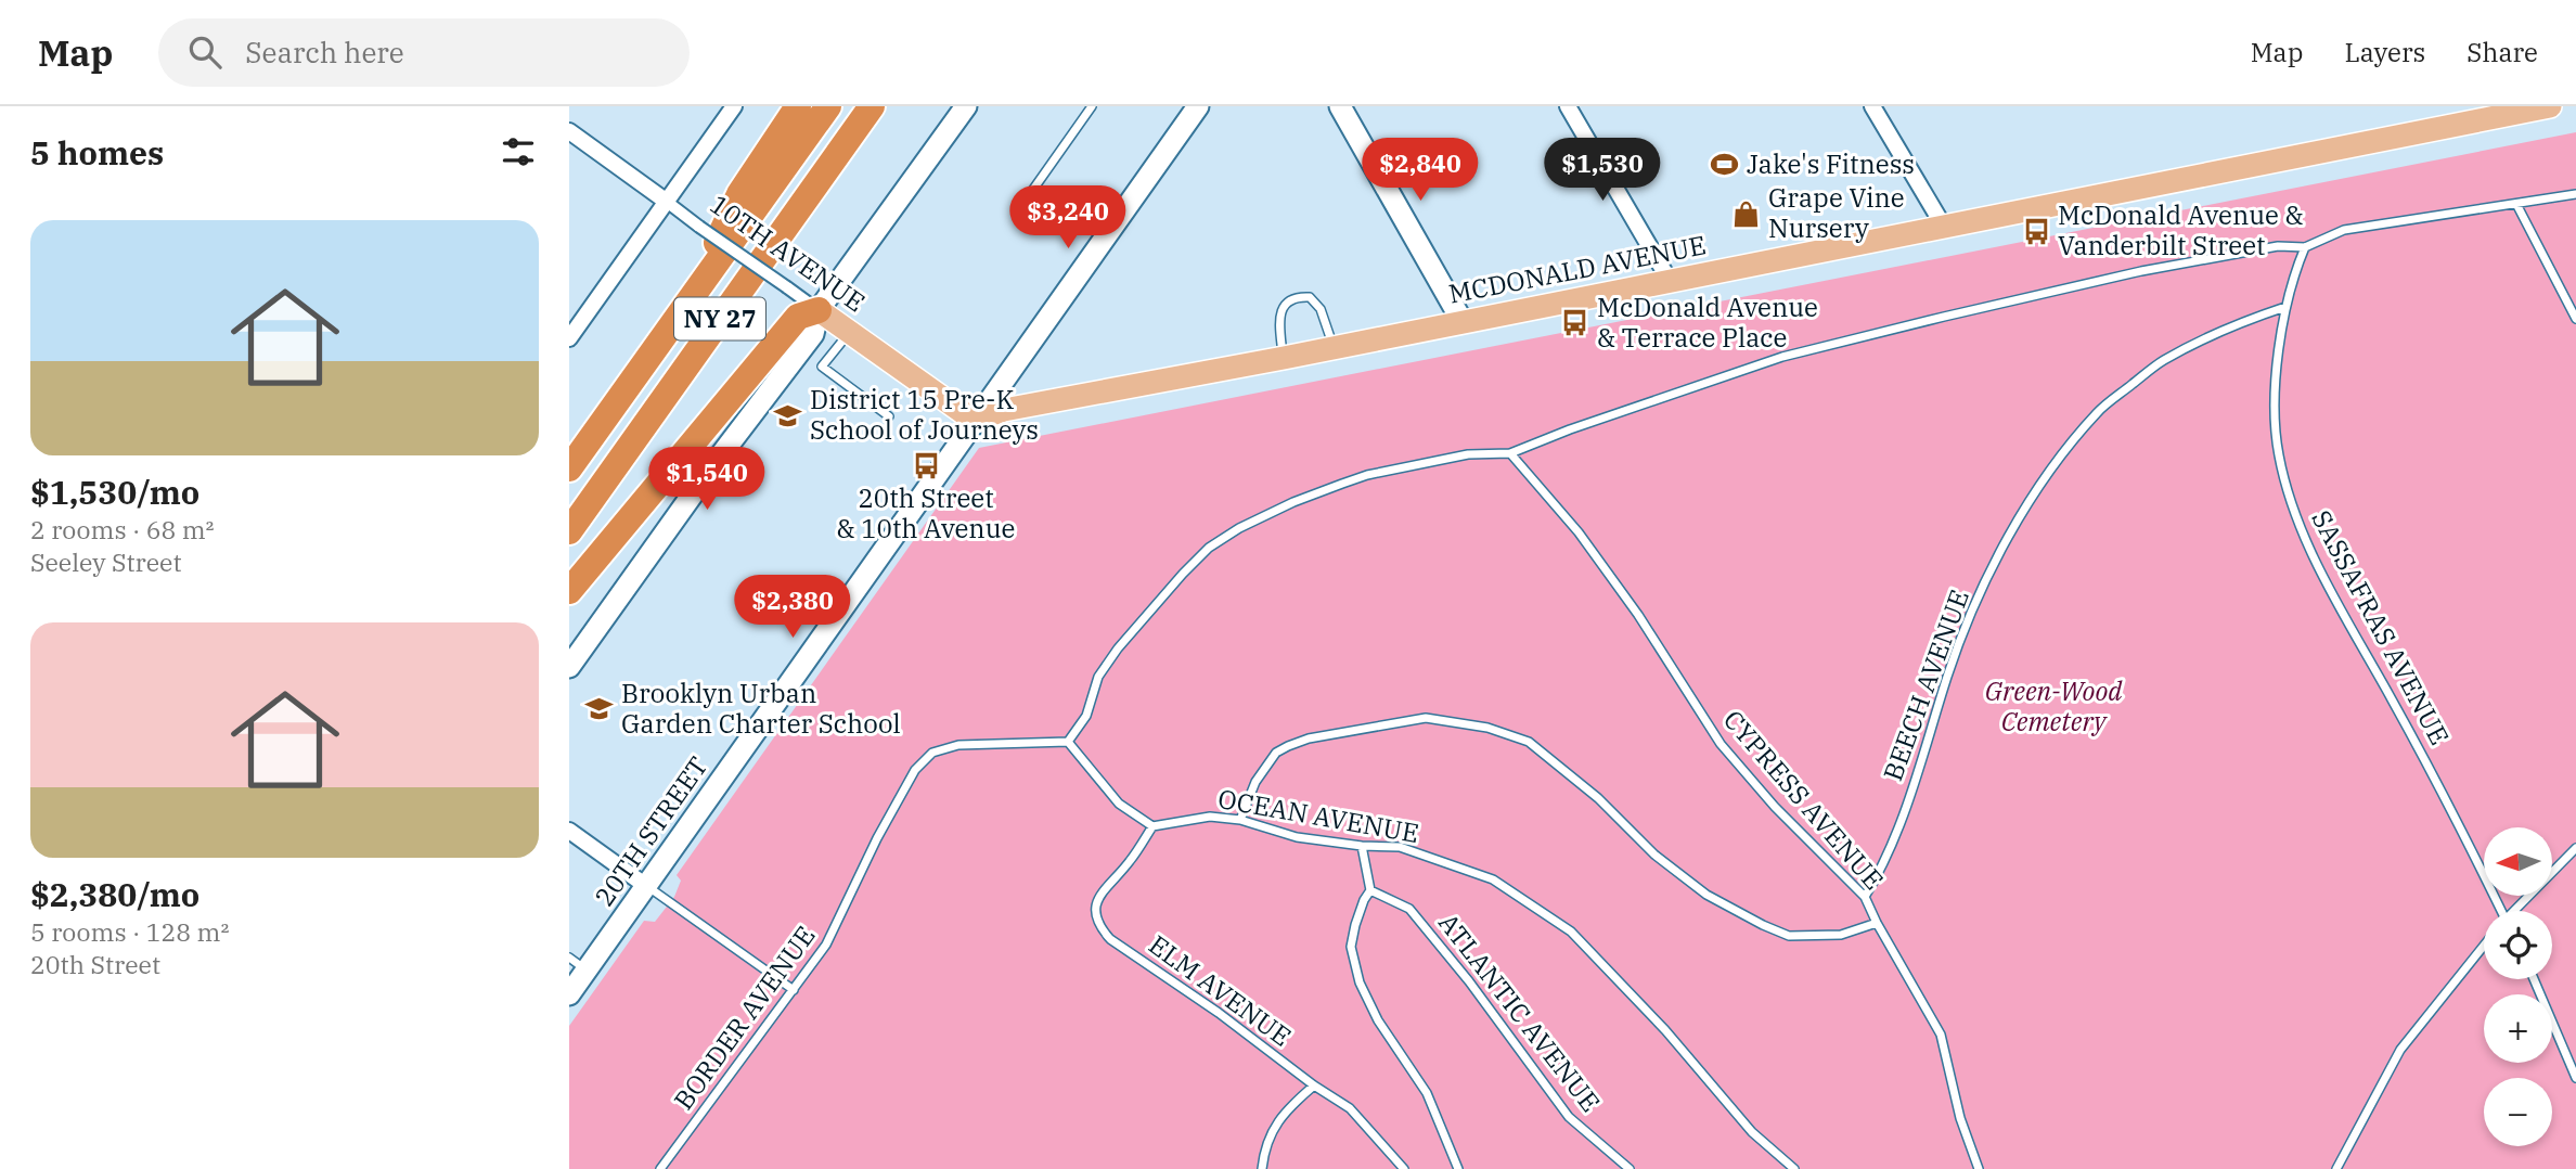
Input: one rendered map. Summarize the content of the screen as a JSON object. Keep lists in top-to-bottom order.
{
  "streets": {
    "highway": ["NY 27"],
    "main road": ["10TH AVENUE", "MCDONALD AVENUE", "20TH STREET"],
    "lane": [
      "SASSAFRAS AVENUE",
      "BEECH AVENUE",
      "CYPRESS AVENUE",
      "OCEAN AVENUE",
      "ELM AVENUE",
      "ATLANTIC AVENUE",
      "BORDER AVENUE"
    ]
  },
  "crossings": [
    ["10TH AVENUE", "MCDONALD AVENUE"],
    ["10TH AVENUE", "20TH STREET"],
    ["MCDONALD AVENUE", "20TH STREET"],
    ["SASSAFRAS AVENUE", "BEECH AVENUE"],
    ["BEECH AVENUE", "CYPRESS AVENUE"],
    ["OCEAN AVENUE", "ELM AVENUE"]
  ],
  "parks": ["Green-Wood Cemetery"],
  "places": {
    "sports": ["Jake's Fitness"],
    "shop": ["Grape Vine Nursery"],
    "bus stop": ["McDonald Avenue & Vanderbilt Street", "McDonald Avenue & Terrace Place", "20th Street & 10th Avenue"],
    "school or university": ["District 15 Pre-K School of Journeys", "Brooklyn Urban Garden Charter School"]
  },
  "north": "left",
  "page": {
    "header": "Map",
    "search": "Search here",
    "nav": ["Map", "Layers", "Share"],
    "heading": "5 homes",
    "price": [
      "$2,840",
      "$1,530",
      "$3,240",
      "$1,540",
      "$2,380"
    ],
    "list": [
      {
        "name": "$1,530/mo",
        "note": "2 rooms · 68 m² · Seeley Street"
      },
      {
        "name": "$2,380/mo",
        "note": "5 rooms · 128 m² · 20th Street"
      }
    ],
    "map_buttons": ["+", "−"]
  }
}
